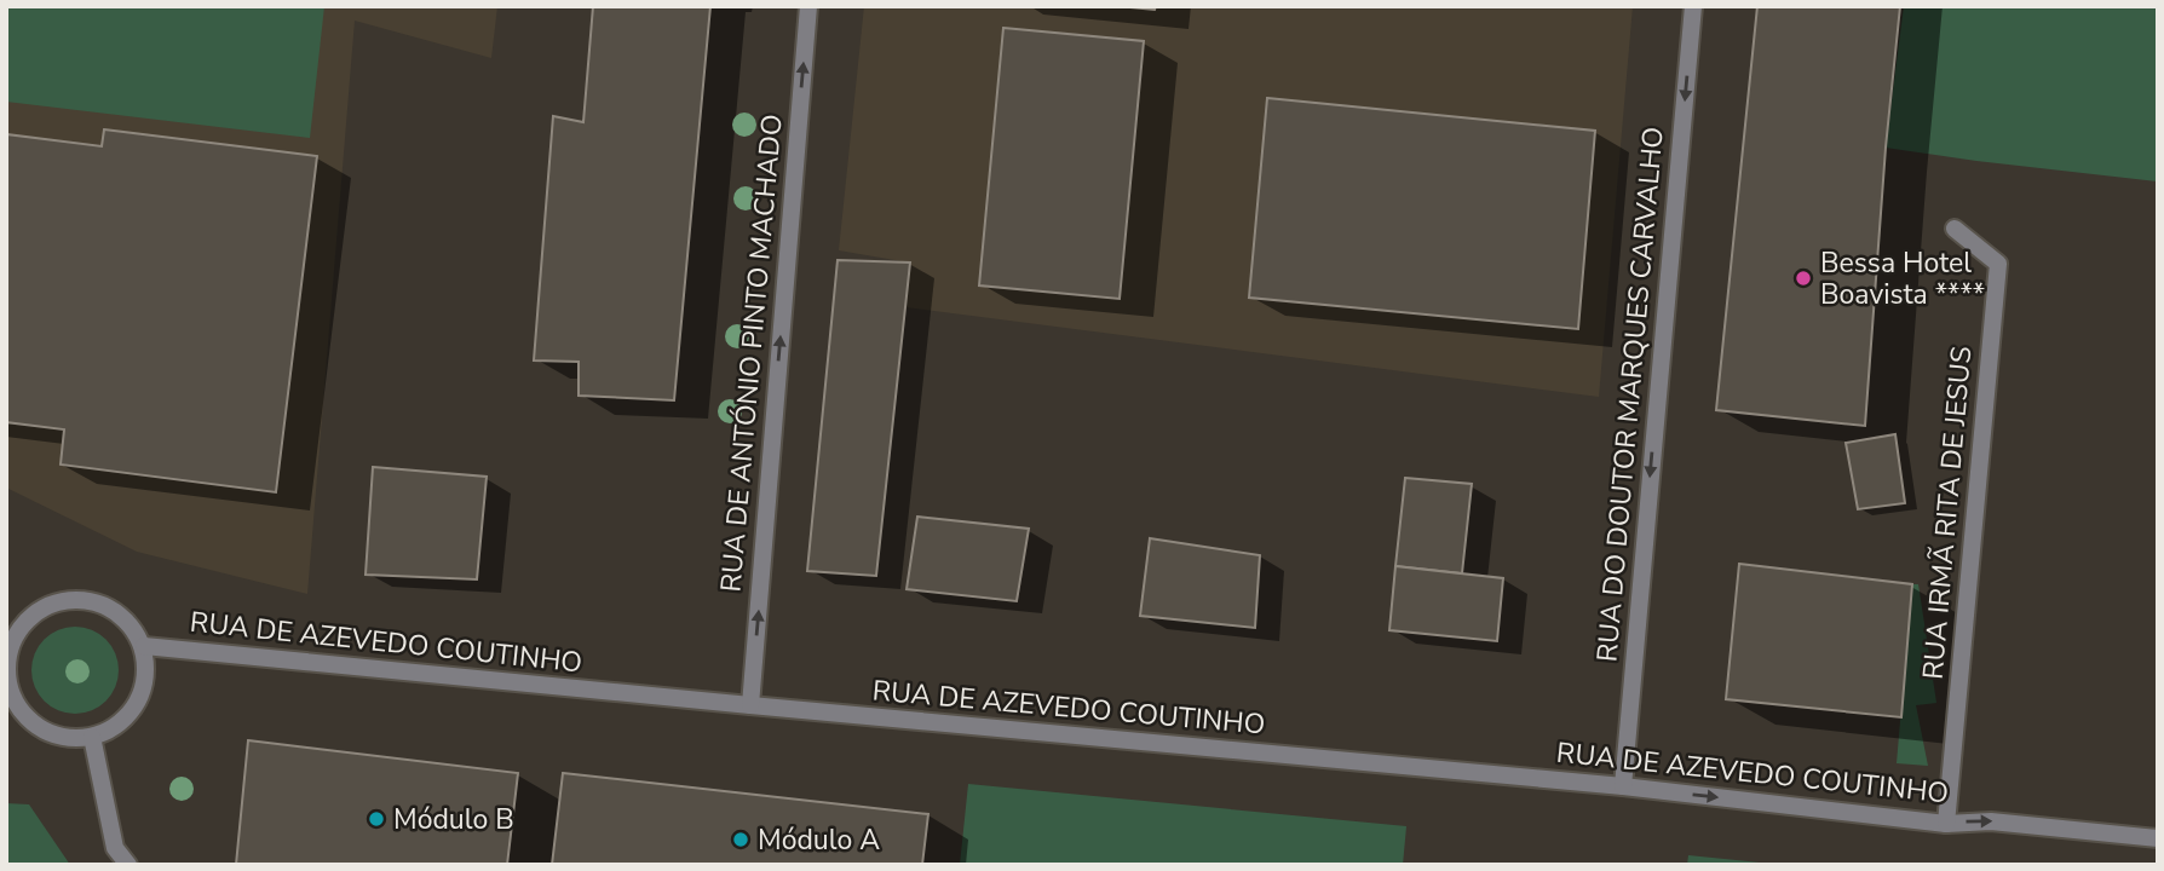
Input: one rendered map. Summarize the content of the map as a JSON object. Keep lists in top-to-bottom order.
{
  "streets": {
    "street": [
      "RUA DE ANTÓNIO PINTO MACHADO",
      "RUA DO DOUTOR MARQUES CARVALHO",
      "RUA IRMÃ RITA DE JESUS",
      "RUA DE AZEVEDO COUTINHO"
    ]
  },
  "crossings": [
    ["RUA DE ANTÓNIO PINTO MACHADO", "RUA DE AZEVEDO COUTINHO"],
    ["RUA DO DOUTOR MARQUES CARVALHO", "RUA DE AZEVEDO COUTINHO"],
    ["RUA IRMÃ RITA DE JESUS", "RUA DE AZEVEDO COUTINHO"]
  ],
  "one_way": ["RUA DE ANTÓNIO PINTO MACHADO", "RUA DO DOUTOR MARQUES CARVALHO"],
  "places": ["Bessa Hotel Boavista ****", "Módulo B", "Módulo A"]
}
